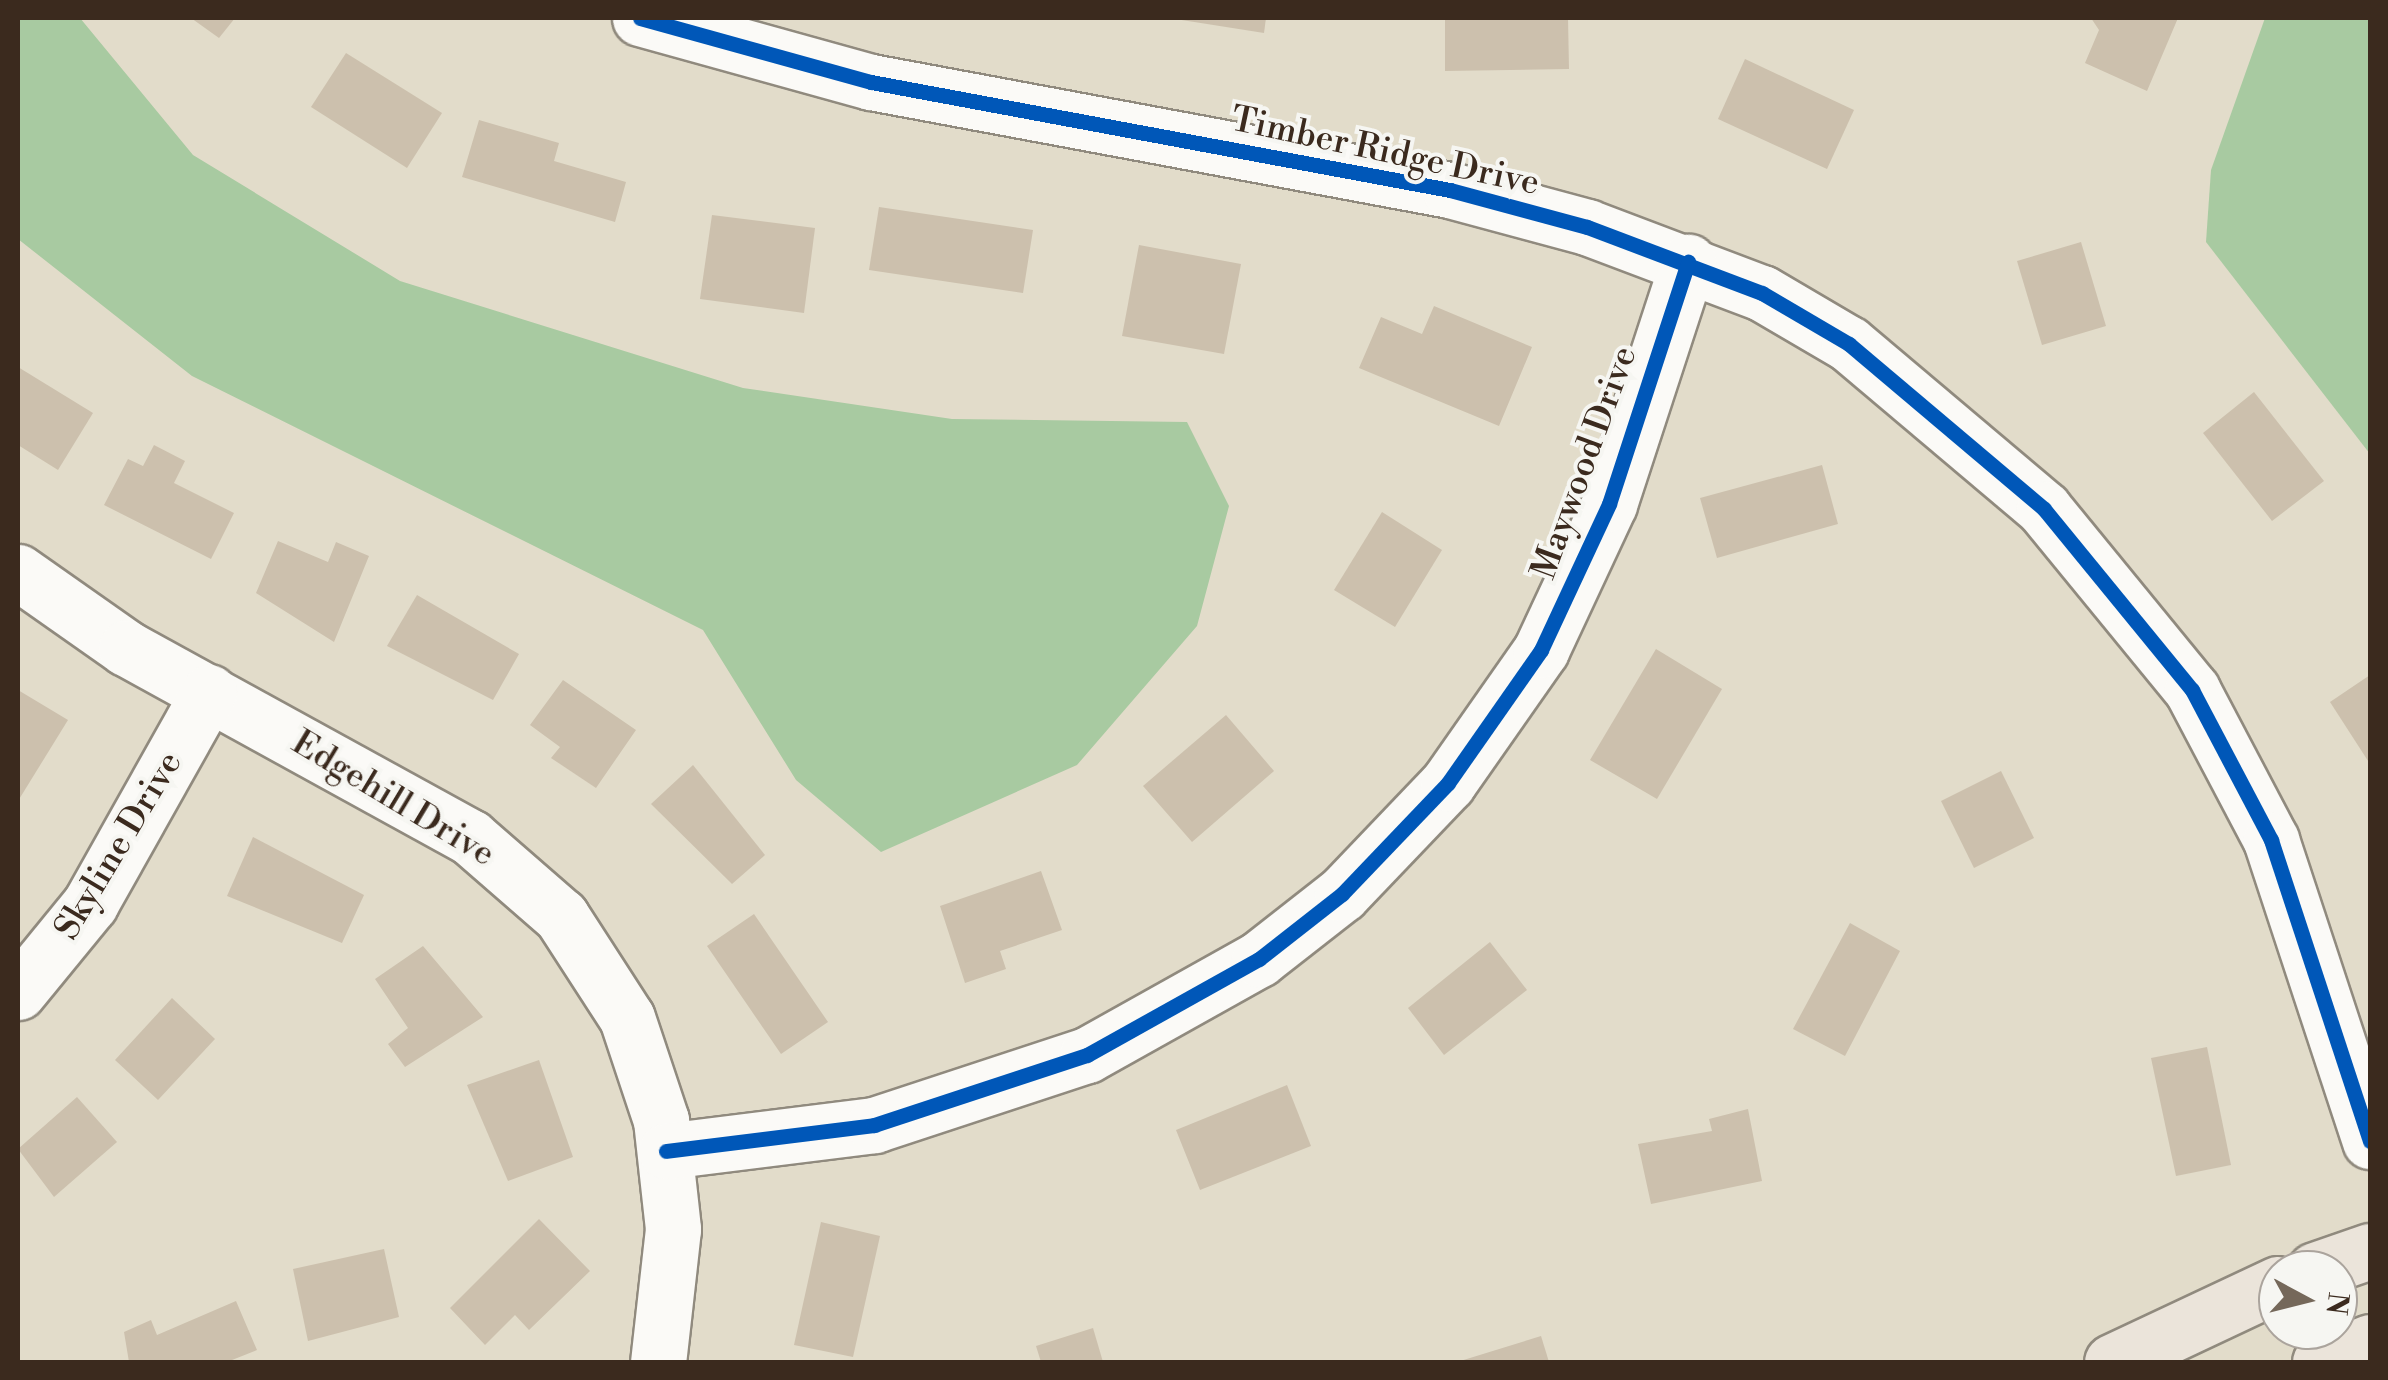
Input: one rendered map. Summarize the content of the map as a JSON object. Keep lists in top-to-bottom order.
{
  "streets": {
    "street": [
      "Timber Ridge Drive",
      "Maywood Drive",
      "Edgehill Drive",
      "Skyline Drive"
    ]
  },
  "crossings": [
    ["Timber Ridge Drive", "Maywood Drive"],
    ["Maywood Drive", "Edgehill Drive"],
    ["Edgehill Drive", "Skyline Drive"]
  ],
  "north": "right"
}
